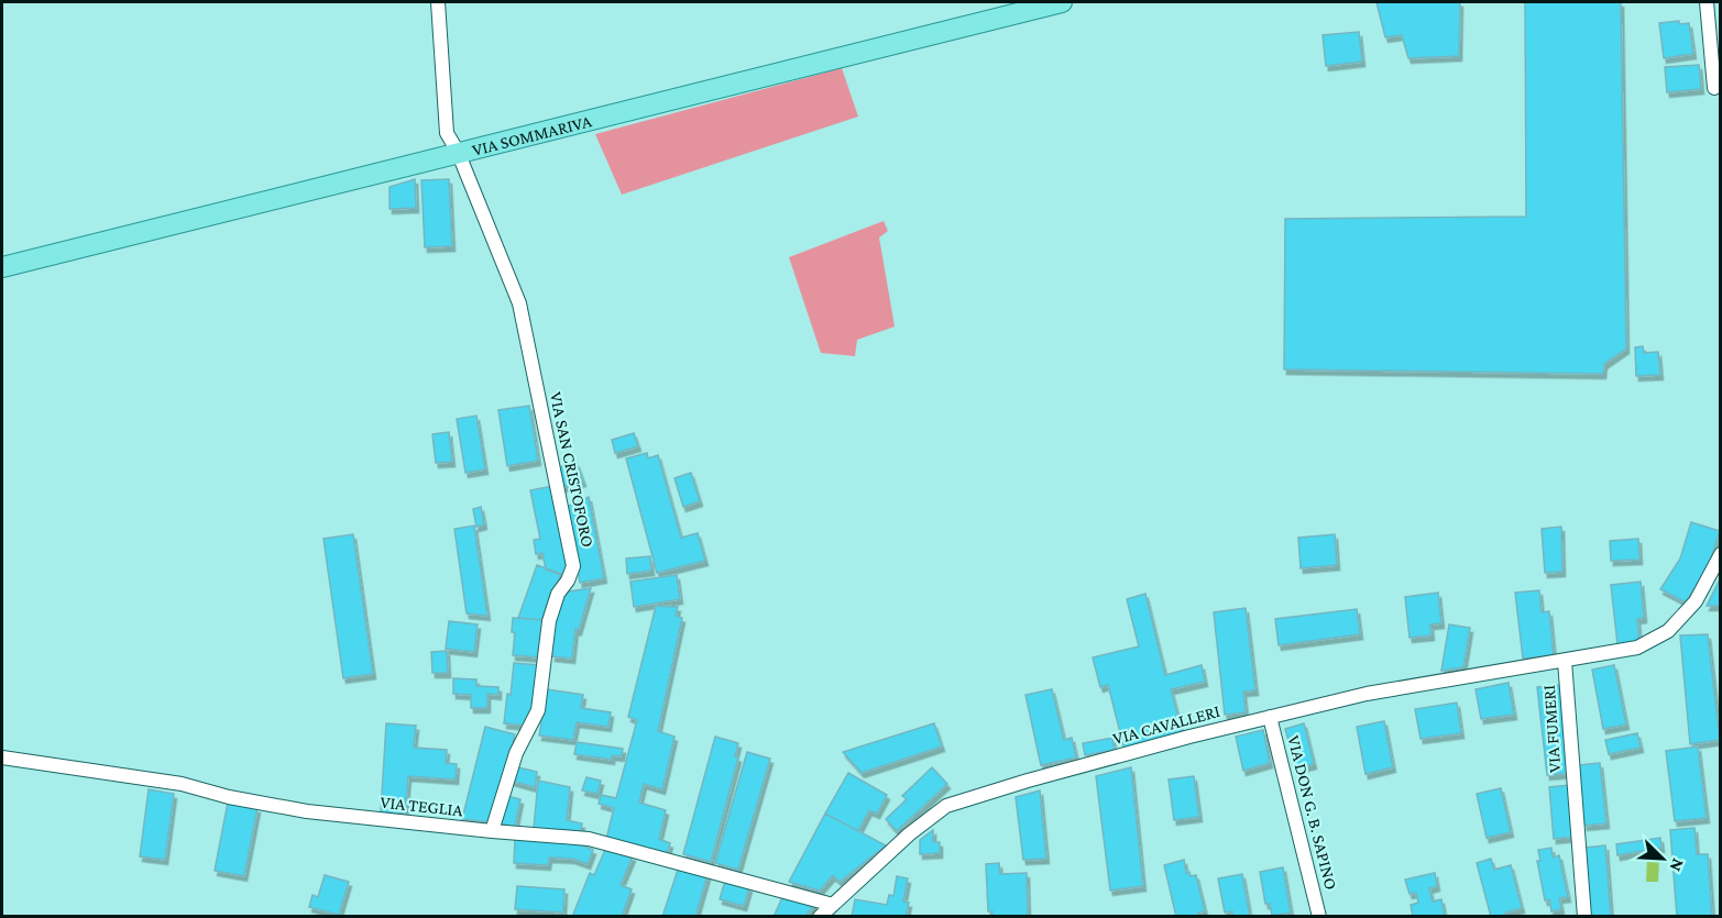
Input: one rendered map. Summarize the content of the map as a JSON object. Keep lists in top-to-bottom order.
{
  "streets": {
    "main road": ["VIA SOMMARIVA"],
    "street": [
      "VIA SAN CRISTOFORO",
      "VIA CAVALLERI",
      "VIA FUMERI",
      "VIA TEGLIA",
      "VIA DON G. B. SAPINO"
    ]
  },
  "crossings": [
    ["VIA SOMMARIVA", "VIA SAN CRISTOFORO"],
    ["VIA SAN CRISTOFORO", "VIA TEGLIA"],
    ["VIA CAVALLERI", "VIA FUMERI"],
    ["VIA CAVALLERI", "VIA TEGLIA"],
    ["VIA CAVALLERI", "VIA DON G. B. SAPINO"]
  ],
  "north": "bottom right"
}
